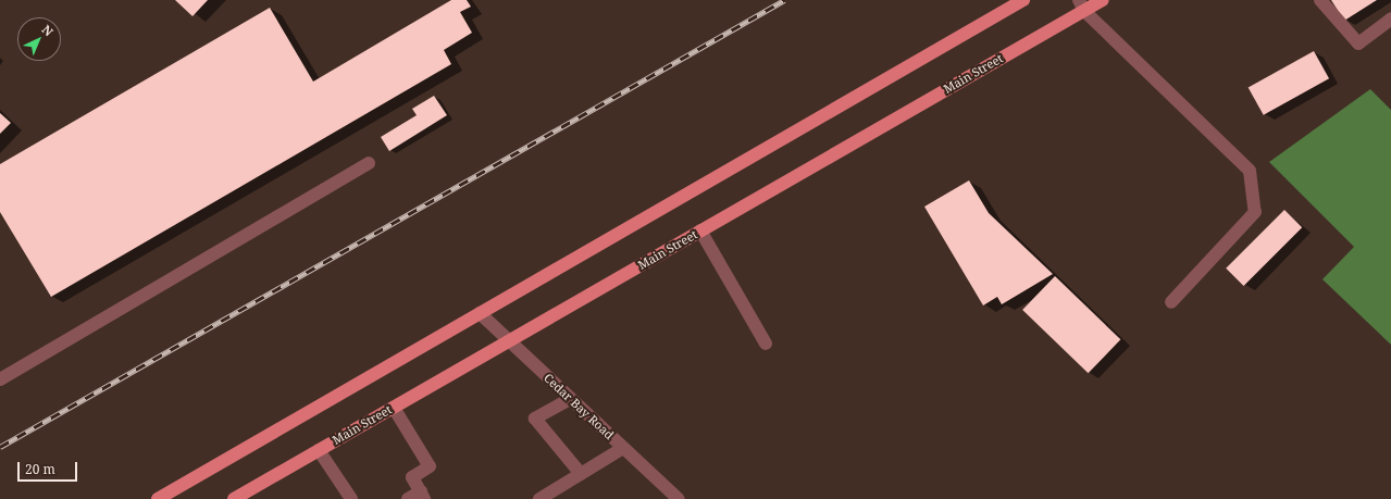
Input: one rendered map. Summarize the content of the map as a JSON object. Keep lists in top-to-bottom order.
{
  "streets": {
    "main road": ["Main Street"],
    "street": ["Cedar Bay Road"]
  },
  "crossings": [
    ["Main Street", "Cedar Bay Road"]
  ],
  "scale_bar": "20 m",
  "north": "top right"
}
